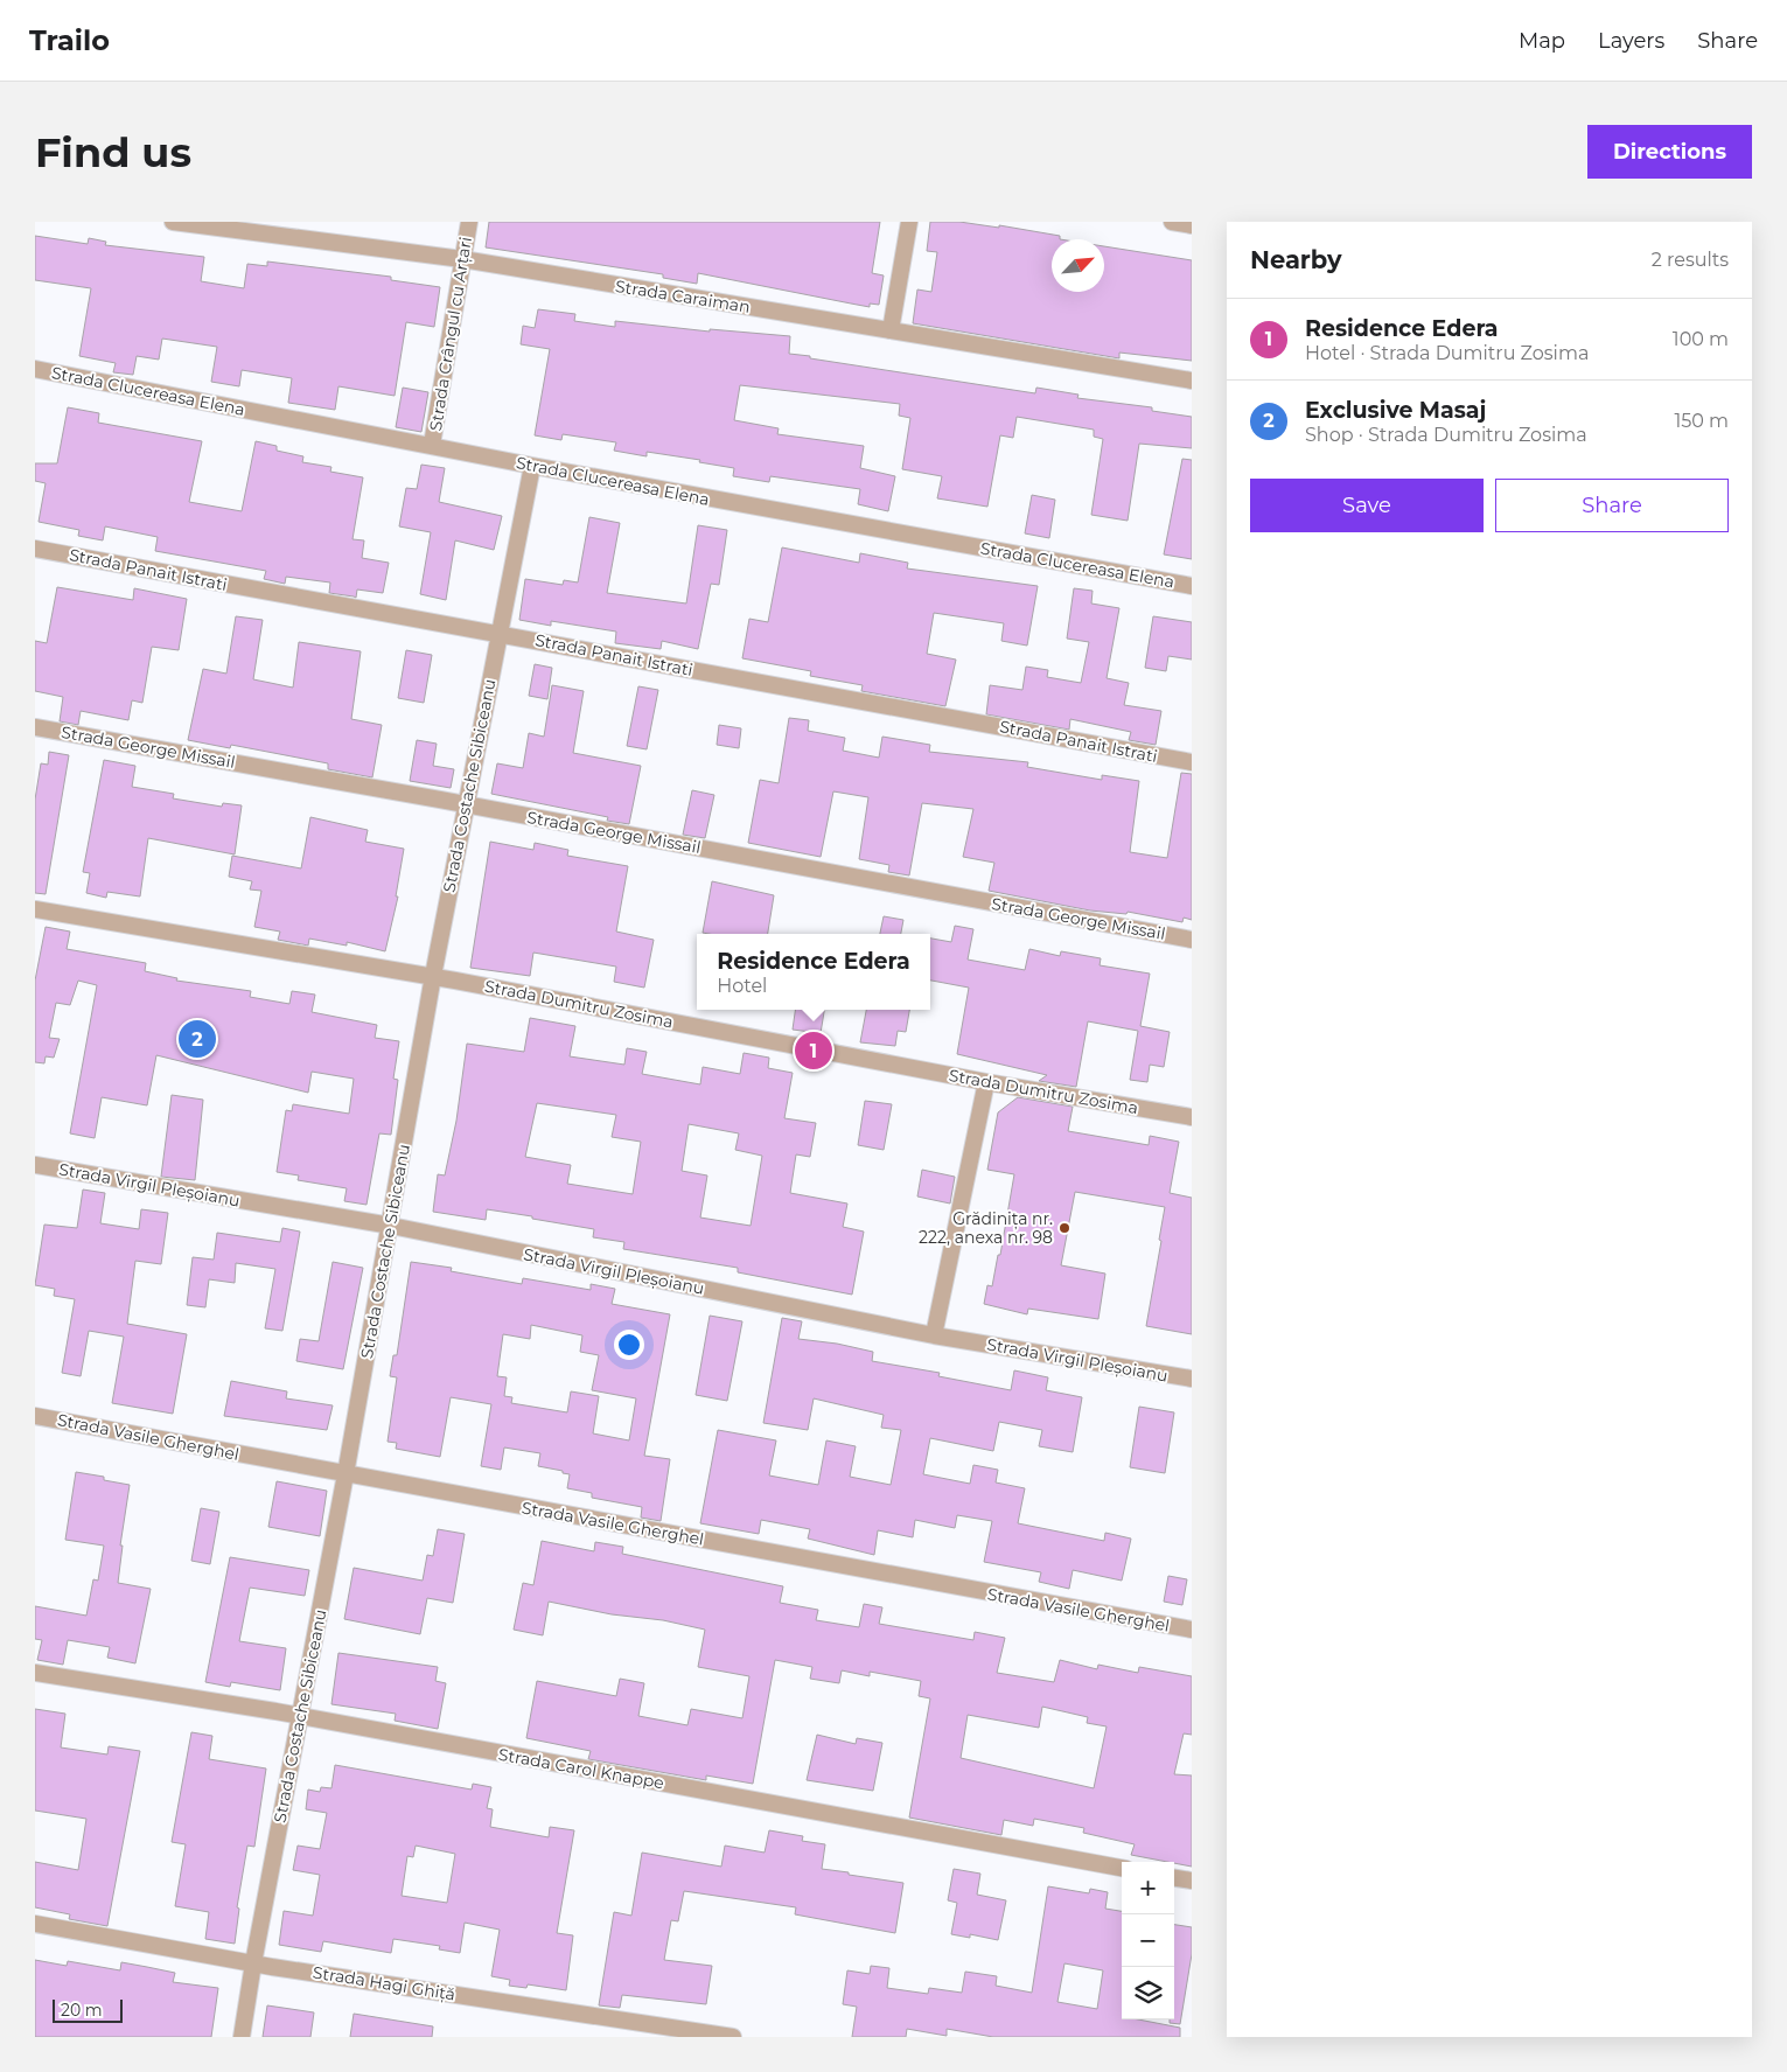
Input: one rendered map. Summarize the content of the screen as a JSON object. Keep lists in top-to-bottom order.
{
  "streets": {
    "street": [
      "Strada Caraiman",
      "Strada Crângul cu Arțari",
      "Strada Clucereasa Elena",
      "Strada Panait Istrati",
      "Strada George Missail",
      "Strada Costache Sibiceanu",
      "Strada Dumitru Zosima",
      "Strada Virgil Pleșoianu",
      "Strada Vasile Gherghel",
      "Strada Carol Knappe",
      "Strada Hagi Ghiță"
    ]
  },
  "crossings": [
    ["Strada Caraiman", "Strada Crângul cu Arțari"],
    ["Strada Crângul cu Arțari", "Strada Clucereasa Elena"],
    ["Strada Clucereasa Elena", "Strada Costache Sibiceanu"],
    ["Strada Panait Istrati", "Strada Costache Sibiceanu"],
    ["Strada George Missail", "Strada Costache Sibiceanu"],
    ["Strada Costache Sibiceanu", "Strada Dumitru Zosima"],
    ["Strada Costache Sibiceanu", "Strada Virgil Pleșoianu"],
    ["Strada Costache Sibiceanu", "Strada Vasile Gherghel"],
    ["Strada Costache Sibiceanu", "Strada Carol Knappe"],
    ["Strada Costache Sibiceanu", "Strada Hagi Ghiță"]
  ],
  "places": ["Grădinița nr. 222, anexa nr. 98"],
  "scale_bar": "20 m",
  "north": "top right",
  "page": {
    "header": "Trailo",
    "nav": ["Map", "Layers", "Share"],
    "buttons": [
      "Directions",
      ["Save", "Share"]
    ],
    "title": "Find us",
    "heading": ["Nearby", "2 results"],
    "list": [
      {
        "mark": "1",
        "name": "Residence Edera",
        "note": "Hotel · Strada Dumitru Zosima",
        "value": "100 m"
      },
      {
        "mark": "2",
        "name": "Exclusive Masaj",
        "note": "Shop · Strada Dumitru Zosima",
        "value": "150 m"
      }
    ],
    "popup": ["Residence Edera", "Hotel"],
    "pins": ["2", "1"],
    "map_buttons": ["+", "−"],
    "scale": "20 m"
  }
}
